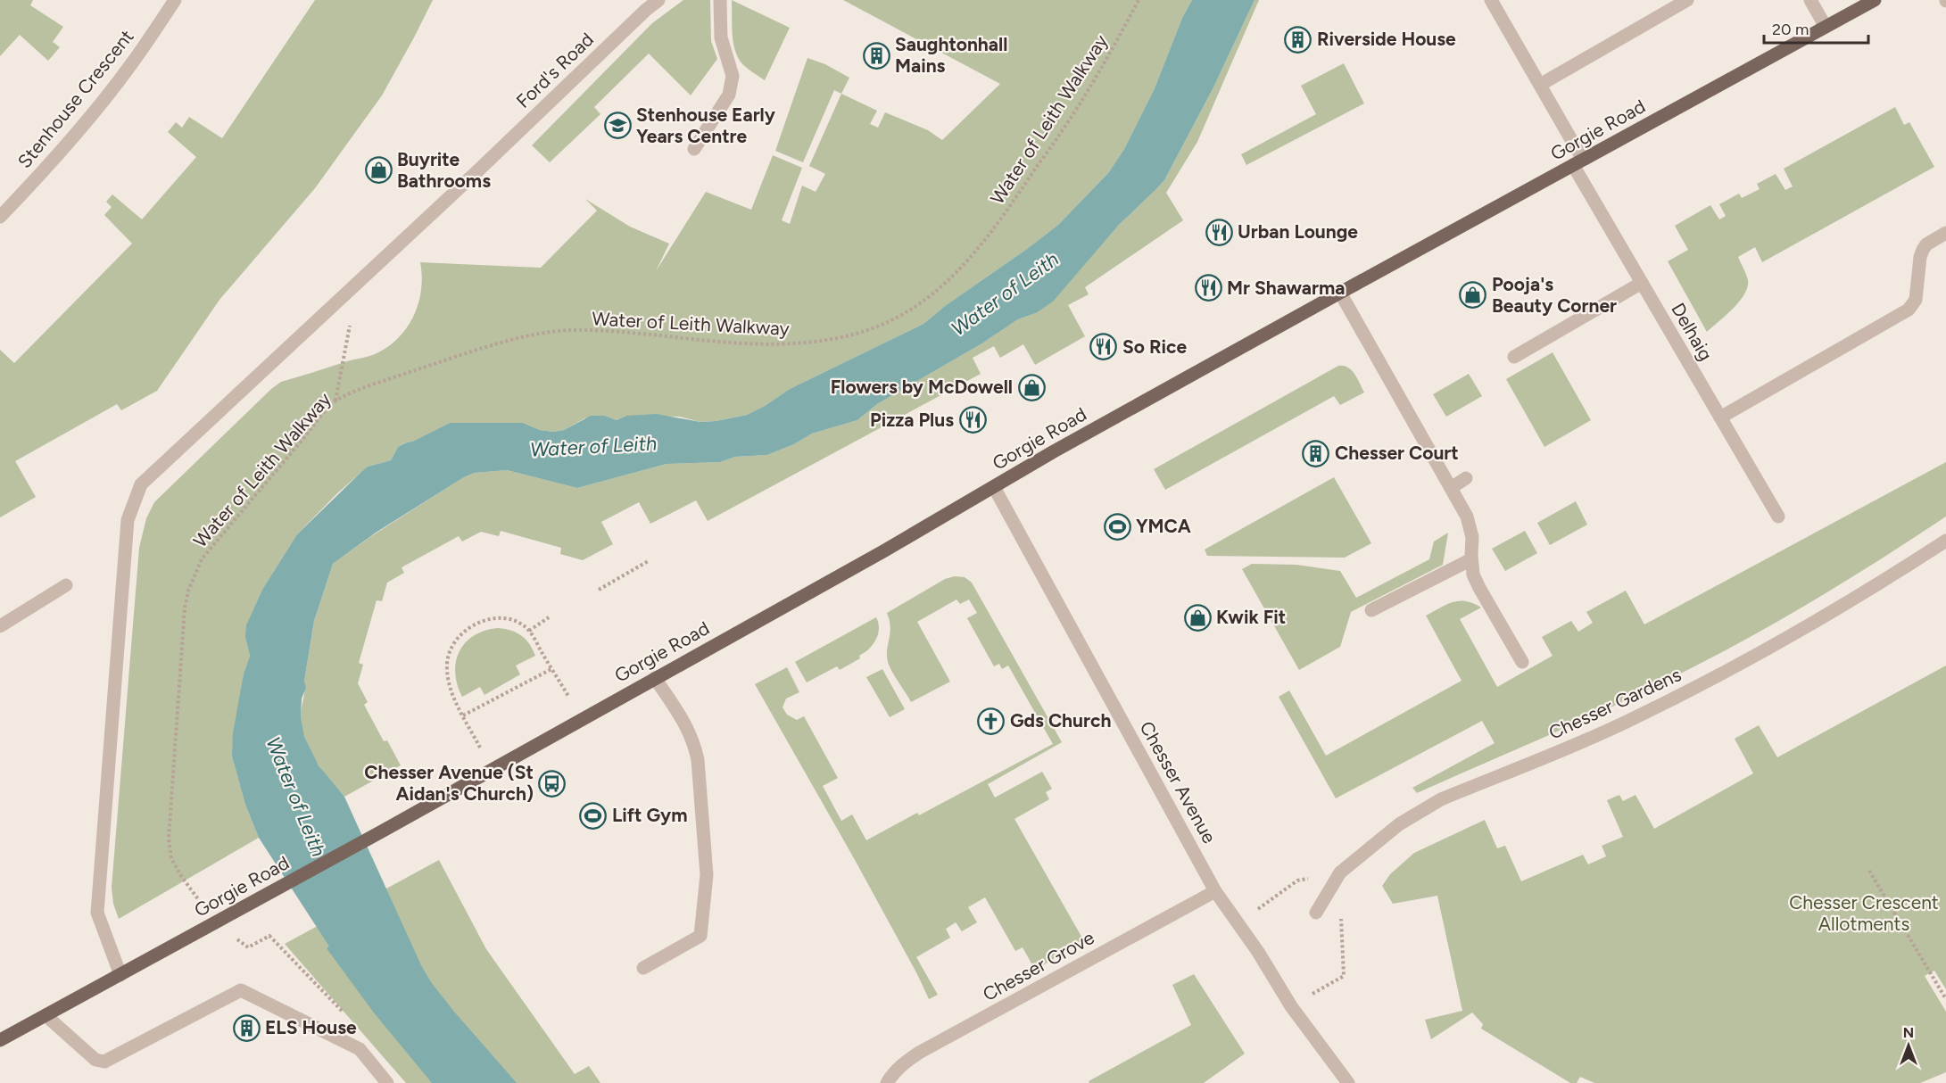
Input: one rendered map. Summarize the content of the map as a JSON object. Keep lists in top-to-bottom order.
{
  "streets": {
    "main road": ["Gorgie Road"],
    "street": [
      "Ford's Road",
      "Stenhouse Crescent",
      "Delhaig",
      "Chesser Gardens",
      "Chesser Avenue",
      "Chesser Grove"
    ],
    "path": ["Water of Leith Walkway"]
  },
  "crossings": [
    ["Ford's Road", "Gorgie Road"],
    ["Water of Leith Walkway", "Gorgie Road"],
    ["Gorgie Road", "Delhaig"],
    ["Gorgie Road", "Chesser Avenue"],
    ["Chesser Avenue", "Chesser Grove"]
  ],
  "water": ["Water of Leith"],
  "parks": ["Chesser Crescent Allotments"],
  "places": {
    "building": [
      "Riverside House",
      "Saughtonhall Mains",
      "Chesser Court",
      "ELS House"
    ],
    "school or university": ["Stenhouse Early Years Centre"],
    "shop": [
      "Buyrite Bathrooms",
      "Pooja's Beauty Corner",
      "Flowers by McDowell",
      "Kwik Fit"
    ],
    "restaurant": [
      "Urban Lounge",
      "Mr Shawarma",
      "So Rice",
      "Pizza Plus"
    ],
    "sports": ["YMCA", "Lift Gym"],
    "church": ["Gds Church"],
    "bus stop": ["Chesser Avenue (St Aidan's Church)"]
  },
  "scale_bar": "20 m",
  "north": "top"
}
